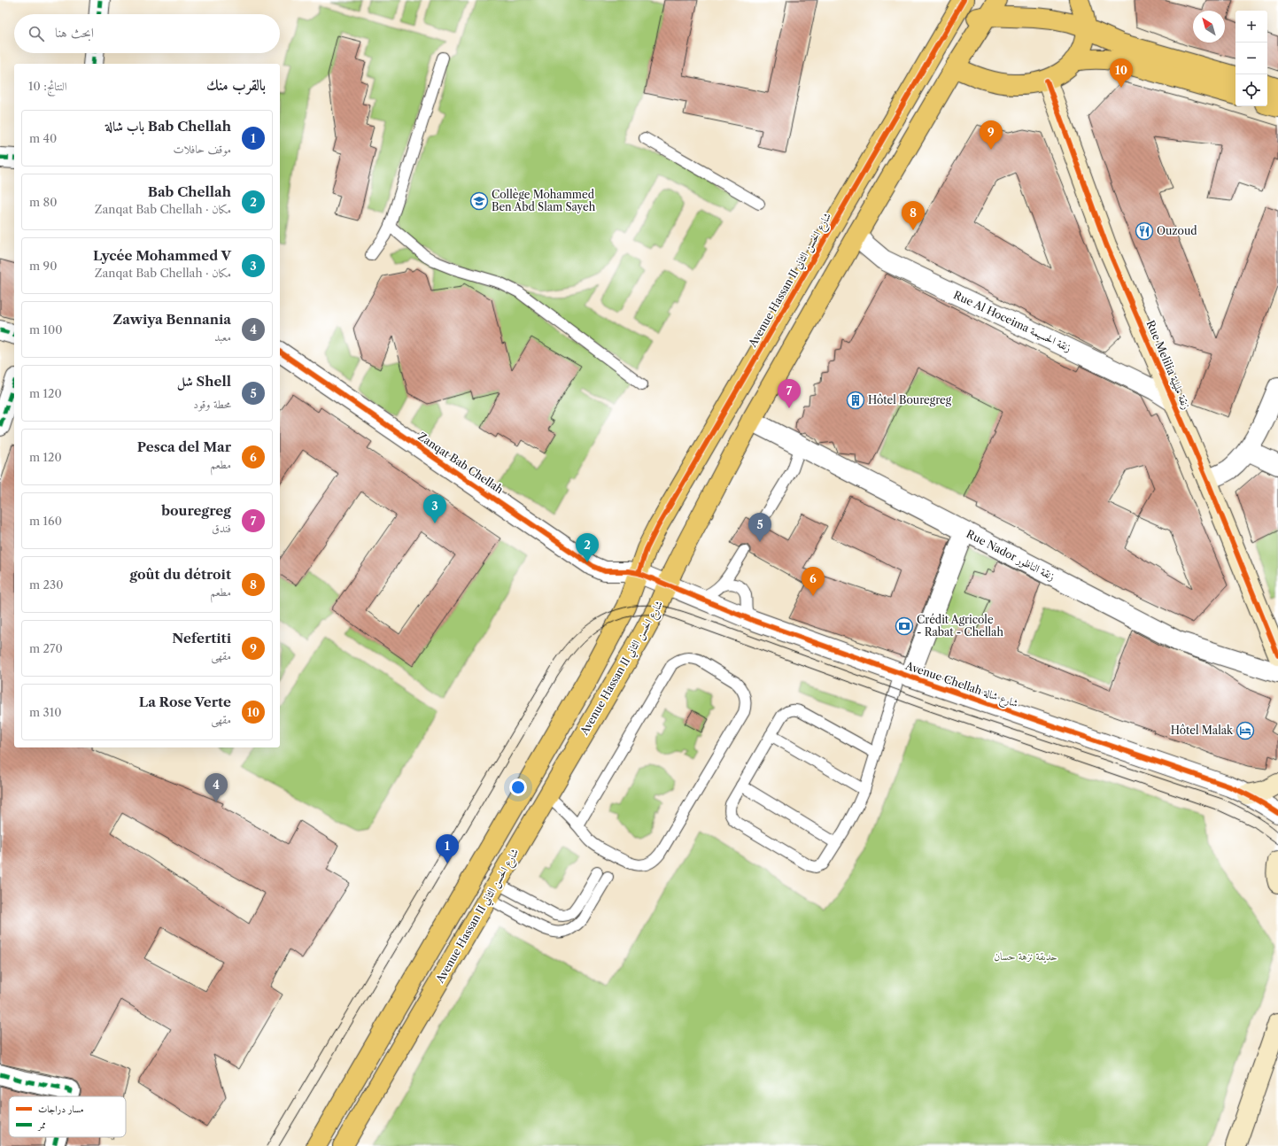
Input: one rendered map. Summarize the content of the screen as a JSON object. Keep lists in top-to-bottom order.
{
  "streets": {
    "main road": ["Avenue Hassan II شارع الحسن الثاني"],
    "street": [
      "Rue Al Hoceima زنقة الحسيمة",
      "Rue Melilia زنقة مليلية",
      "Zanqat Bab Chellah",
      "Rue Nador زنقة الناظور",
      "Avenue Chellah شارع شالة"
    ]
  },
  "crossings": [
    ["Avenue Hassan II شارع الحسن الثاني", "Rue Al Hoceima زنقة الحسيمة"],
    ["Avenue Hassan II شارع الحسن الثاني", "Zanqat Bab Chellah"],
    ["Avenue Hassan II شارع الحسن الثاني", "Rue Nador زنقة الناظور"],
    ["Avenue Hassan II شارع الحسن الثاني", "Avenue Chellah شارع شالة"],
    ["Rue Al Hoceima زنقة الحسيمة", "Rue Melilia زنقة مليلية"],
    ["Zanqat Bab Chellah", "Avenue Chellah شارع شالة"]
  ],
  "parks": ["حديقة نزهة حسان"],
  "places": {
    "school or university": ["Collège Mohammed Ben Abd Slam Sayeh"],
    "restaurant": ["Ouzoud"],
    "building": ["Hôtel Bouregreg"],
    "bank": ["Crédit Agricole - Rabat - Chellah"],
    "hotel": ["Hôtel Malak"]
  },
  "legend": ["مسار دراجات", "ممر"],
  "north": "top left",
  "page": {
    "map_buttons": ["+", "−"],
    "search": "ابحث هنا",
    "pins": [
      "10",
      "9",
      "8",
      "7",
      "3",
      "5",
      "2",
      "6",
      "4",
      "1"
    ],
    "heading": ["بالقرب منك", "النتائج: 10"],
    "list": [
      {
        "mark": "1",
        "name": "Bab Chellah باب شالة",
        "note": "موقف حافلات",
        "value": "40 m"
      },
      {
        "mark": "2",
        "name": "Bab Chellah",
        "note": "مكان · Zanqat Bab Chellah",
        "value": "80 m"
      },
      {
        "mark": "3",
        "name": "Lycée Mohammed V",
        "note": "مكان · Zanqat Bab Chellah",
        "value": "90 m"
      },
      {
        "mark": "4",
        "name": "Zawiya Bennania",
        "note": "معبد",
        "value": "100 m"
      },
      {
        "mark": "5",
        "name": "Shell شل",
        "note": "محطة وقود",
        "value": "120 m"
      },
      {
        "mark": "6",
        "name": "Pesca del Mar",
        "note": "مطعم",
        "value": "120 m"
      },
      {
        "mark": "7",
        "name": "bouregreg",
        "note": "فندق",
        "value": "160 m"
      },
      {
        "mark": "8",
        "name": "goût du détroit",
        "note": "مطعم",
        "value": "230 m"
      },
      {
        "mark": "9",
        "name": "Nefertiti",
        "note": "مقهى",
        "value": "270 m"
      },
      {
        "mark": "10",
        "name": "La Rose Verte",
        "note": "مقهى",
        "value": "310 m"
      }
    ]
  }
}
